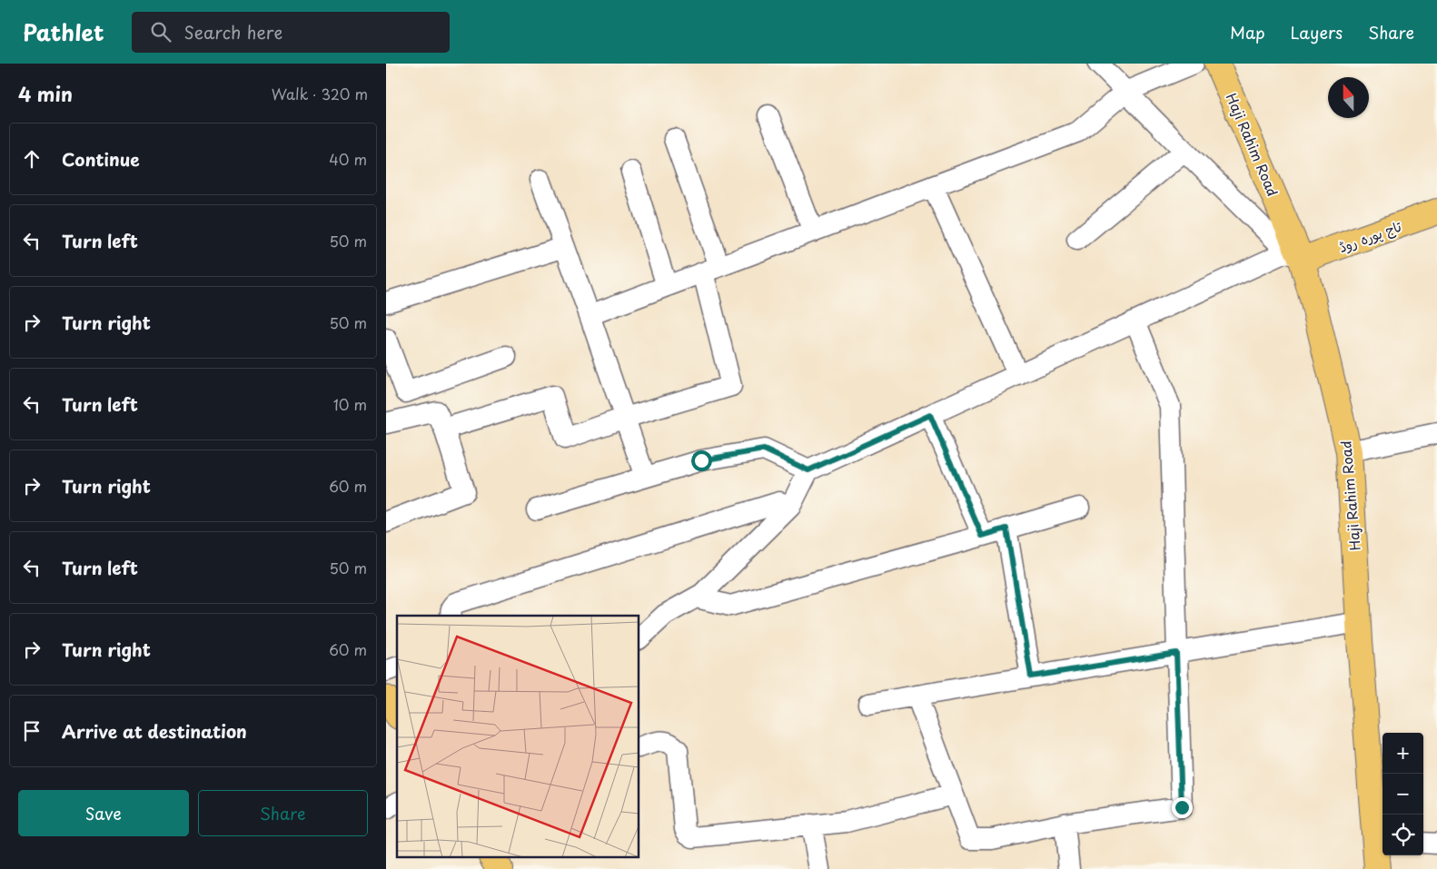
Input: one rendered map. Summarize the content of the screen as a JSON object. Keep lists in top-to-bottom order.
{
  "streets": {
    "main road": ["Haji Rahim Road", "تاج پورہ روڈ"]
  },
  "crossings": [
    ["Haji Rahim Road", "تاج پورہ روڈ"]
  ],
  "north": "top",
  "page": {
    "header": "Pathlet",
    "search": "Search here",
    "nav": ["Map", "Layers", "Share"],
    "heading": ["4 min", "Walk · 320 m"],
    "list": [
      ["Continue", "40 m"],
      ["Turn left", "50 m"],
      ["Turn right", "50 m"],
      ["Turn left", "10 m"],
      ["Turn right", "60 m"],
      ["Turn left", "50 m"],
      ["Turn right", "60 m"],
      "Arrive at destination"
    ],
    "map_buttons": ["+", "−"],
    "buttons": ["Save", "Share"]
  }
}
